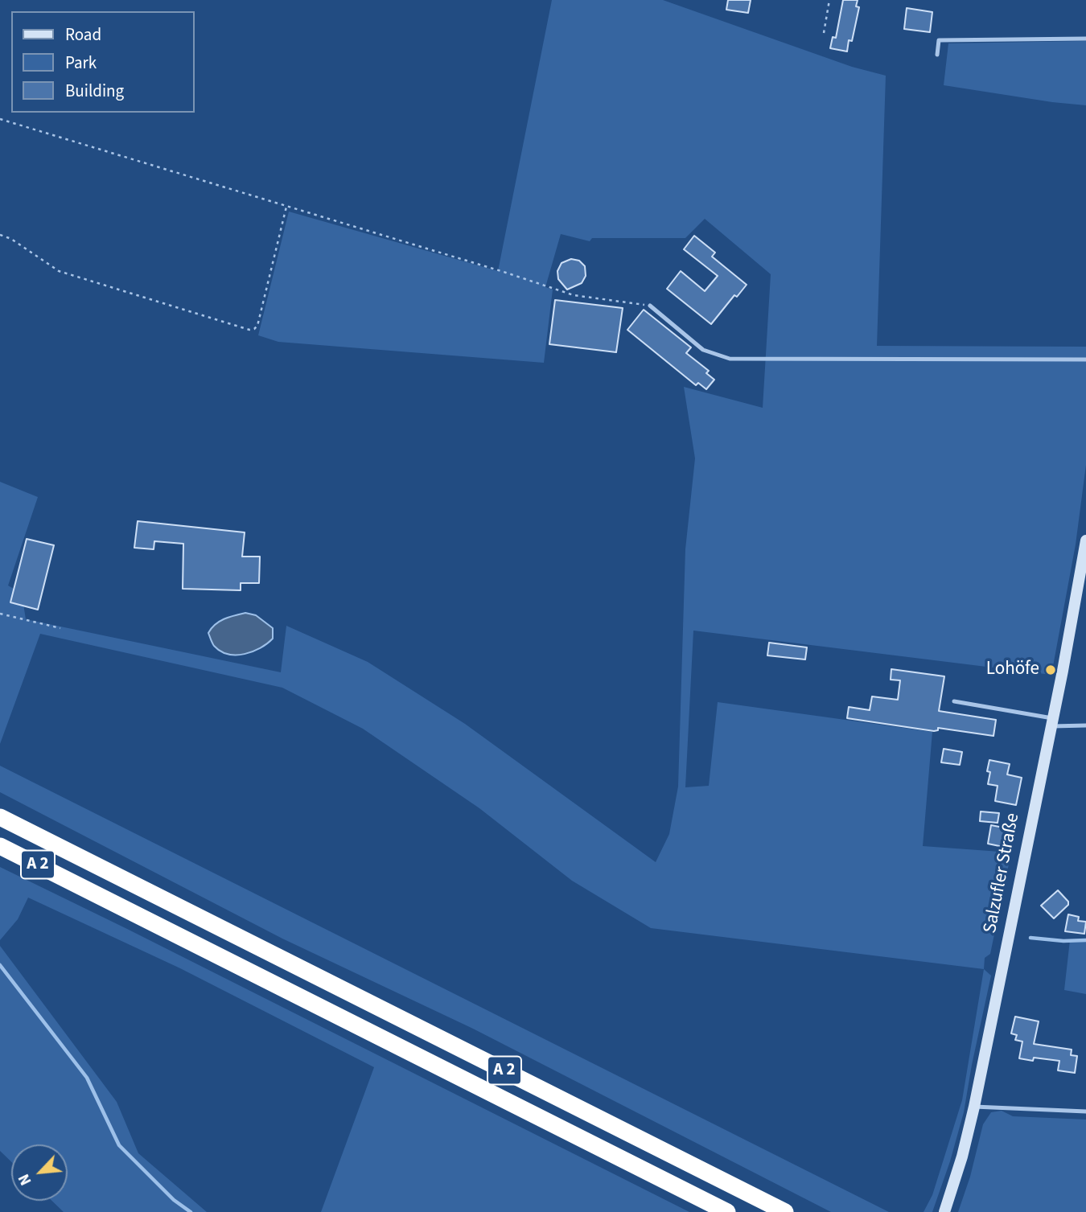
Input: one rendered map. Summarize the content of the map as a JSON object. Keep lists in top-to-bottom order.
{
  "streets": {
    "highway": ["A 2"],
    "main road": ["Salzufler Straße"]
  },
  "places": ["Lohöfe"],
  "legend": ["Road", "Park", "Building"],
  "north": "bottom left"
}
